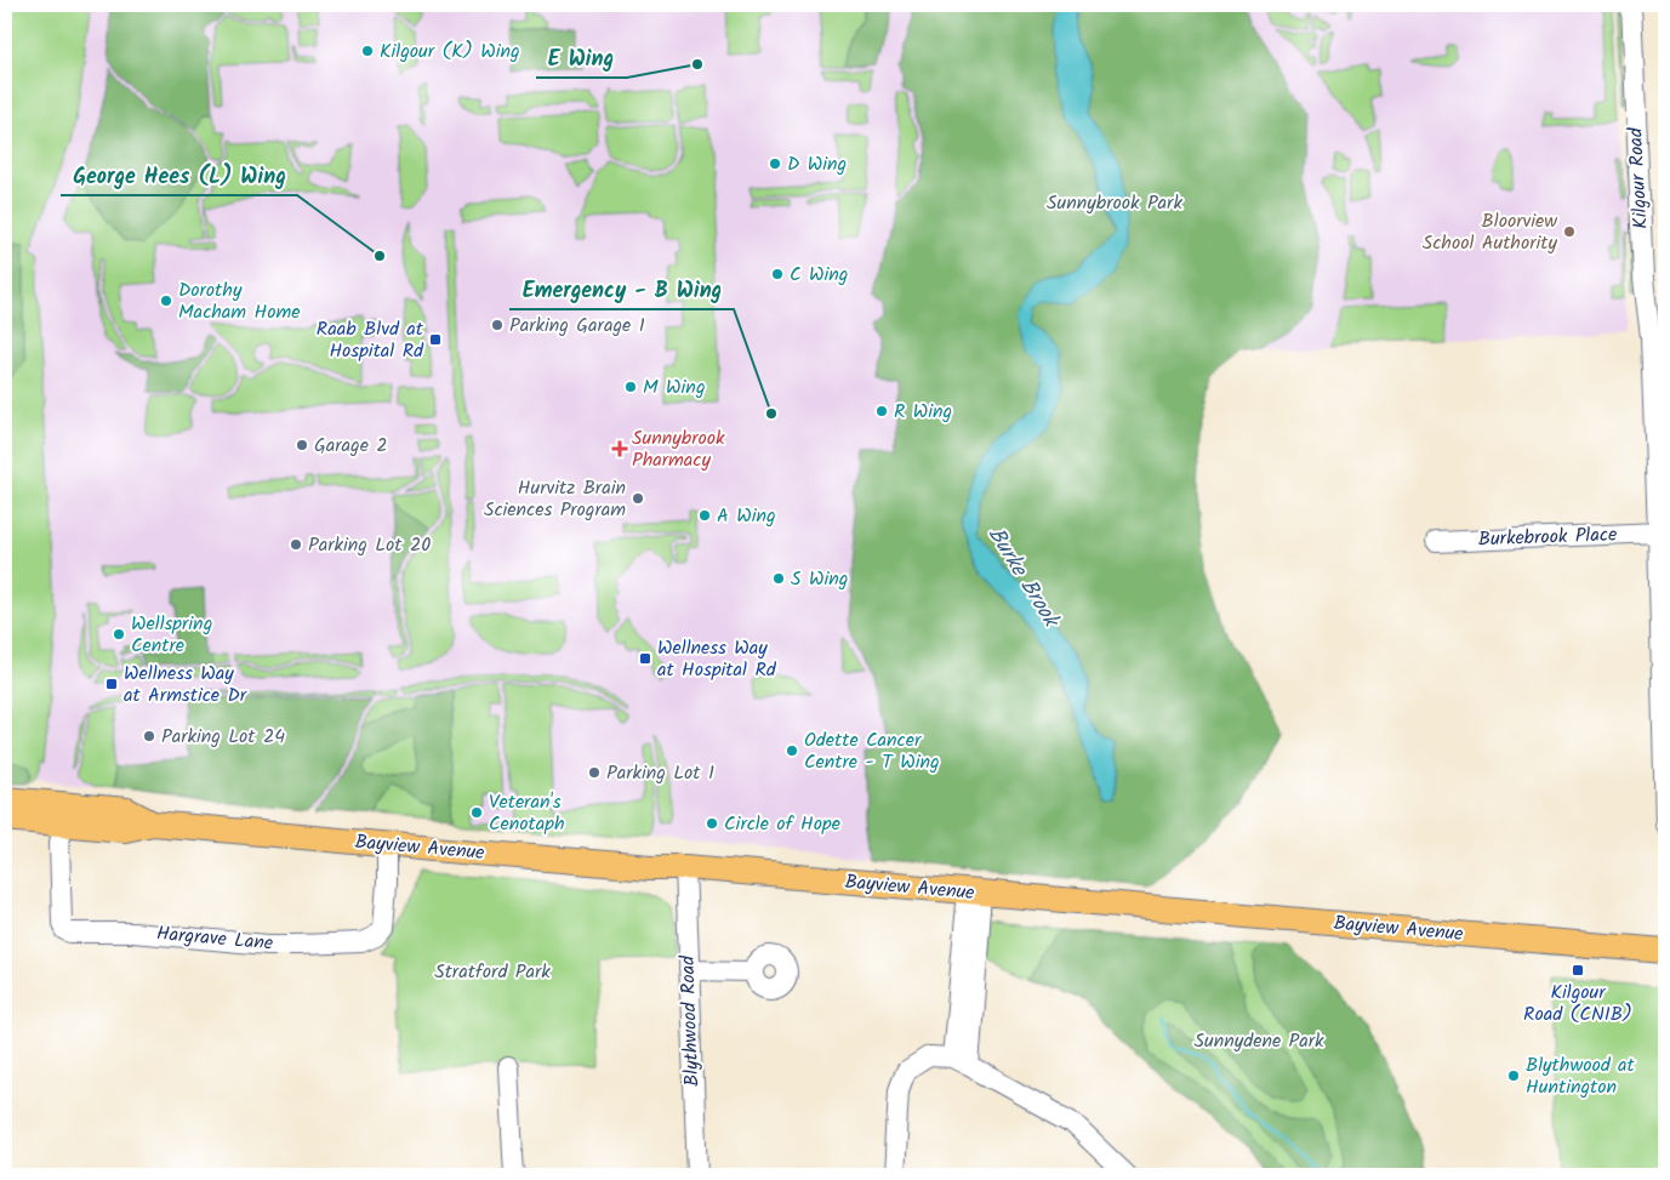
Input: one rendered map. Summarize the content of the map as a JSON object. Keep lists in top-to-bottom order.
{
  "streets": {
    "main road": ["Bayview Avenue"],
    "street": [
      "Kilgour Road",
      "Burkebrook Place",
      "Hargrave Lane",
      "Blythwood Road"
    ]
  },
  "crossings": [
    ["Kilgour Road", "Burkebrook Place"],
    ["Bayview Avenue", "Hargrave Lane"],
    ["Bayview Avenue", "Blythwood Road"]
  ],
  "water": ["Burke Brook"],
  "parks": ["Sunnybrook Park", "Stratford Park", "Sunnydene Park"],
  "places": {
    "other": [
      "Kilgour (K) Wing",
      "E Wing",
      "D Wing",
      "Bloorview School Authority",
      "George Hees (L) Wing",
      "C Wing",
      "Dorothy Macham Home",
      "Parking Garage 1",
      "M Wing",
      "R Wing",
      "Emergency - B Wing",
      "Garage 2",
      "Hurvitz Brain Sciences Program",
      "A Wing",
      "Parking Lot 20",
      "S Wing",
      "Wellspring Centre",
      "Parking Lot 24",
      "Odette Cancer Centre - T Wing",
      "Parking Lot 1",
      "Veteran's Cenotaph",
      "Circle of Hope",
      "Blythwood at Huntington"
    ],
    "transit": [
      "Raab Blvd at Hospital Rd",
      "Wellness Way at Hospital Rd",
      "Wellness Way at Armstice Dr",
      "Kilgour Road (CNIB)"
    ],
    "health": ["Sunnybrook Pharmacy"]
  }
}
